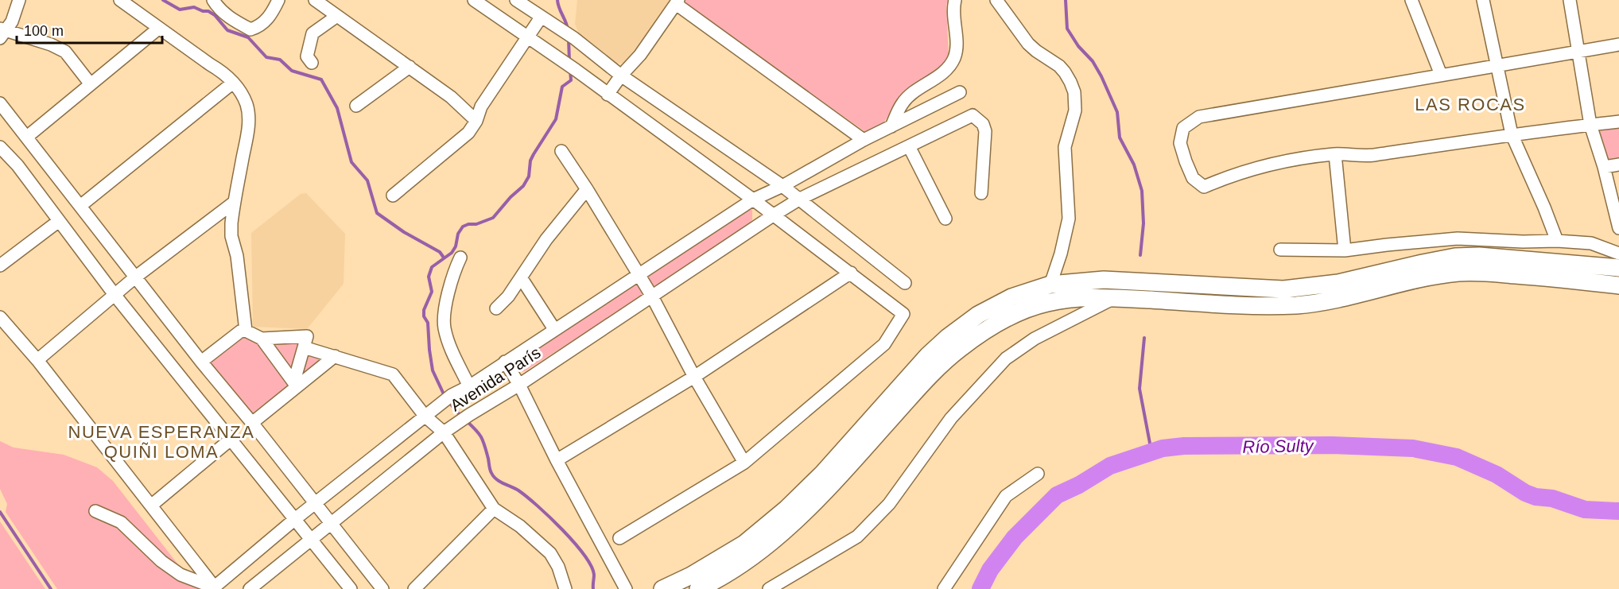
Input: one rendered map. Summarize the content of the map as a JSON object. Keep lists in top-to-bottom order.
{
  "streets": {
    "street": ["Avenida París"]
  },
  "districts": ["LAS ROCAS", "NUEVA ESPERANZA QUIÑI LOMA"],
  "water": ["Río Sulty"],
  "scale_bar": "100 m"
}
